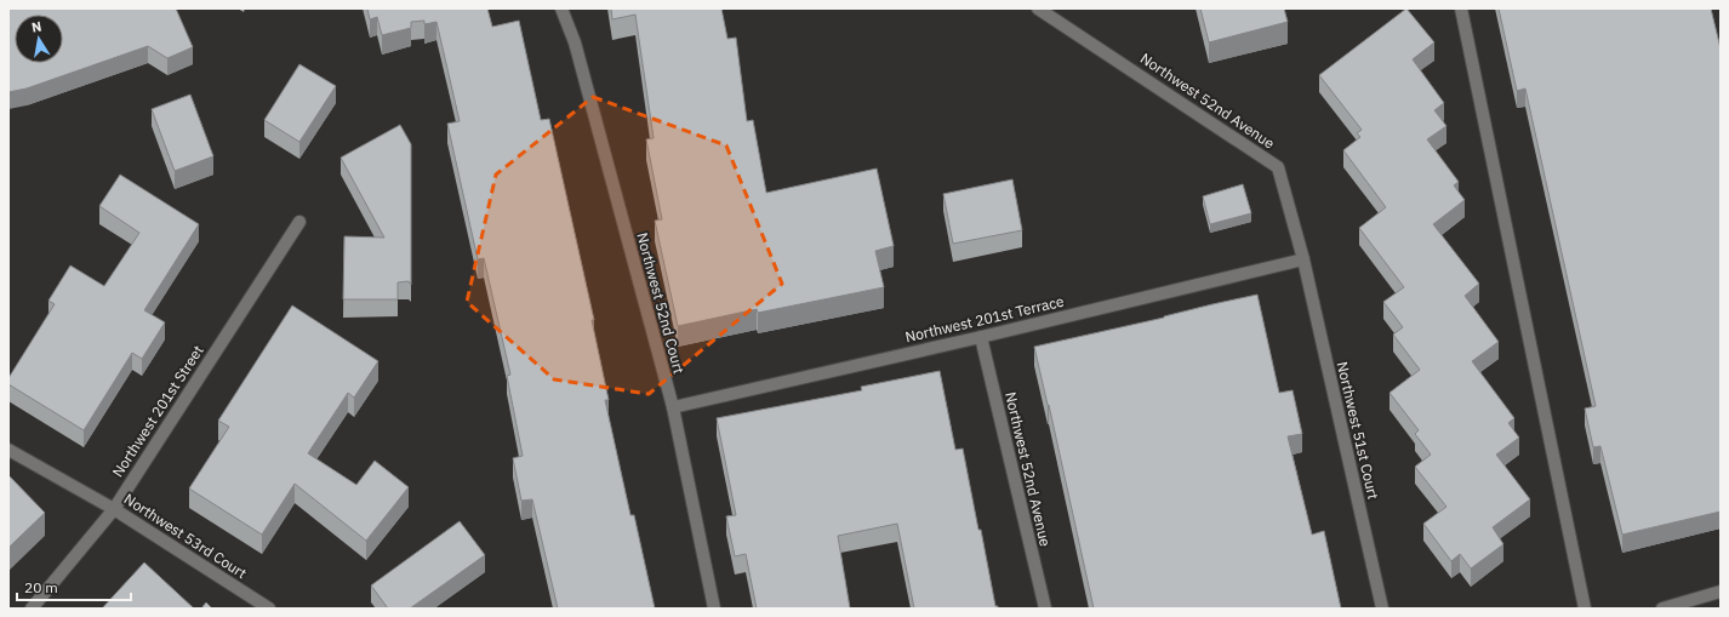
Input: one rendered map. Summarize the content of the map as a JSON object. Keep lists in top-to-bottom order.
{
  "streets": {
    "street": [
      "Northwest 52nd Avenue",
      "Northwest 52nd Court",
      "Northwest 201st Terrace",
      "Northwest 201st Street",
      "Northwest 51st Court",
      "Northwest 53rd Court"
    ]
  },
  "crossings": [
    ["Northwest 52nd Avenue", "Northwest 201st Terrace"],
    ["Northwest 52nd Avenue", "Northwest 51st Court"],
    ["Northwest 52nd Court", "Northwest 201st Terrace"],
    ["Northwest 201st Terrace", "Northwest 51st Court"],
    ["Northwest 201st Street", "Northwest 53rd Court"]
  ],
  "scale_bar": "20 m",
  "north": "top"
}
